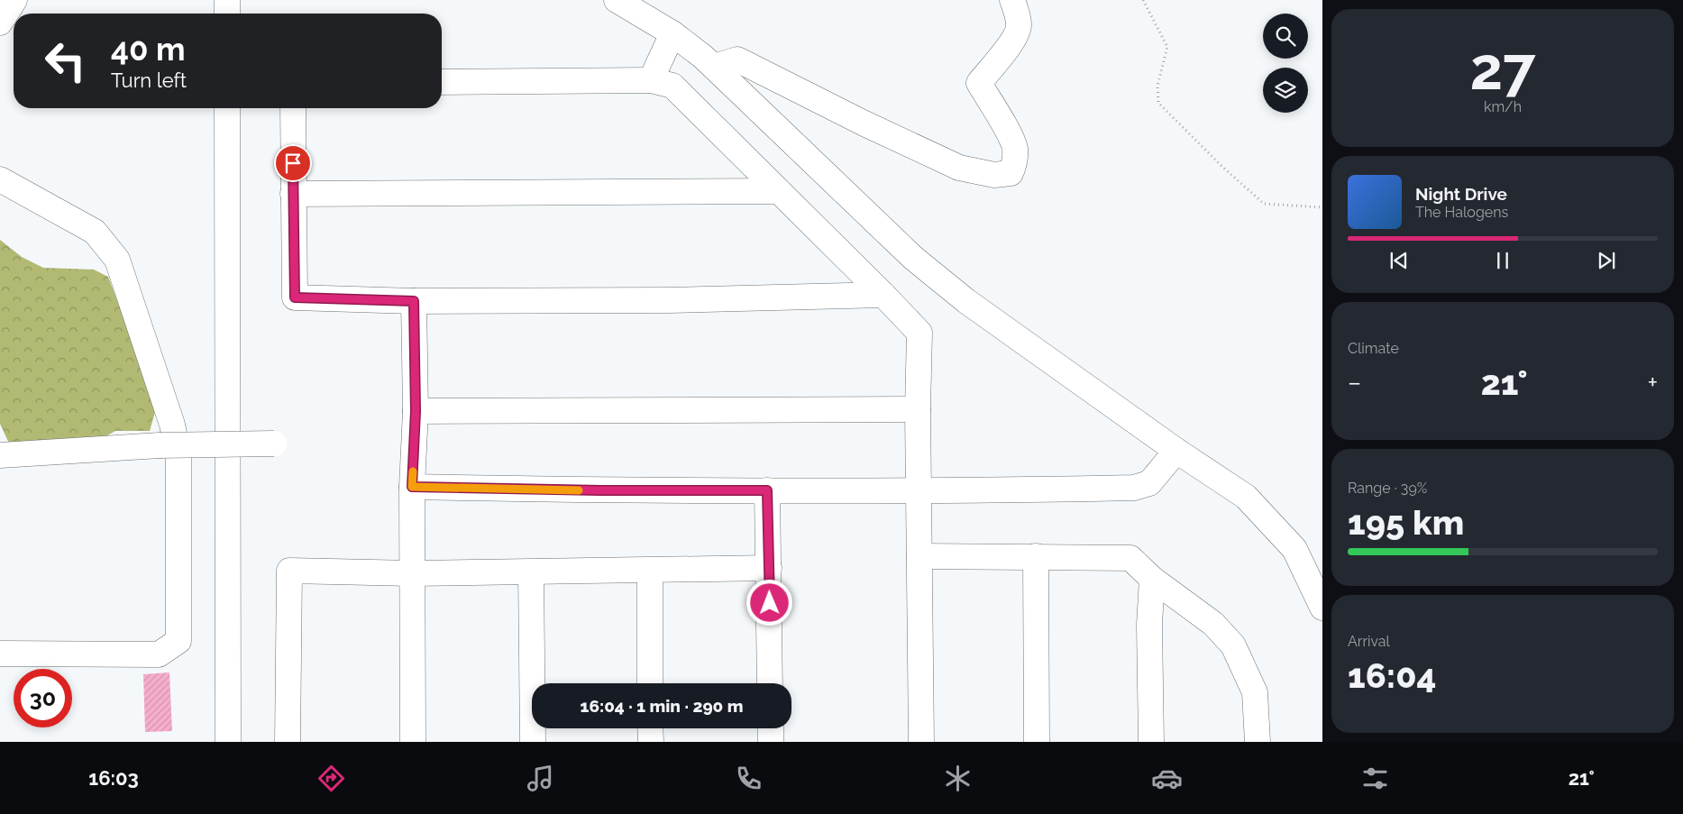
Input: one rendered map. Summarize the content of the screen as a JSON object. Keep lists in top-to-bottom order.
{
  "page": {
    "tile": [
      ["27", "km/h"],
      "Climate",
      ["Range · 39%", "195 km"],
      ["Arrival", "16:04"]
    ],
    "turn": ["40 m", "Turn left"],
    "song": ["Night Drive", "The Halogens"],
    "heat": ["−", "21°", "+"],
    "limit": "30",
    "trip": "16:04 · 1 min · 290 m",
    "tabs": ["16:03", "21°"]
  }
}
